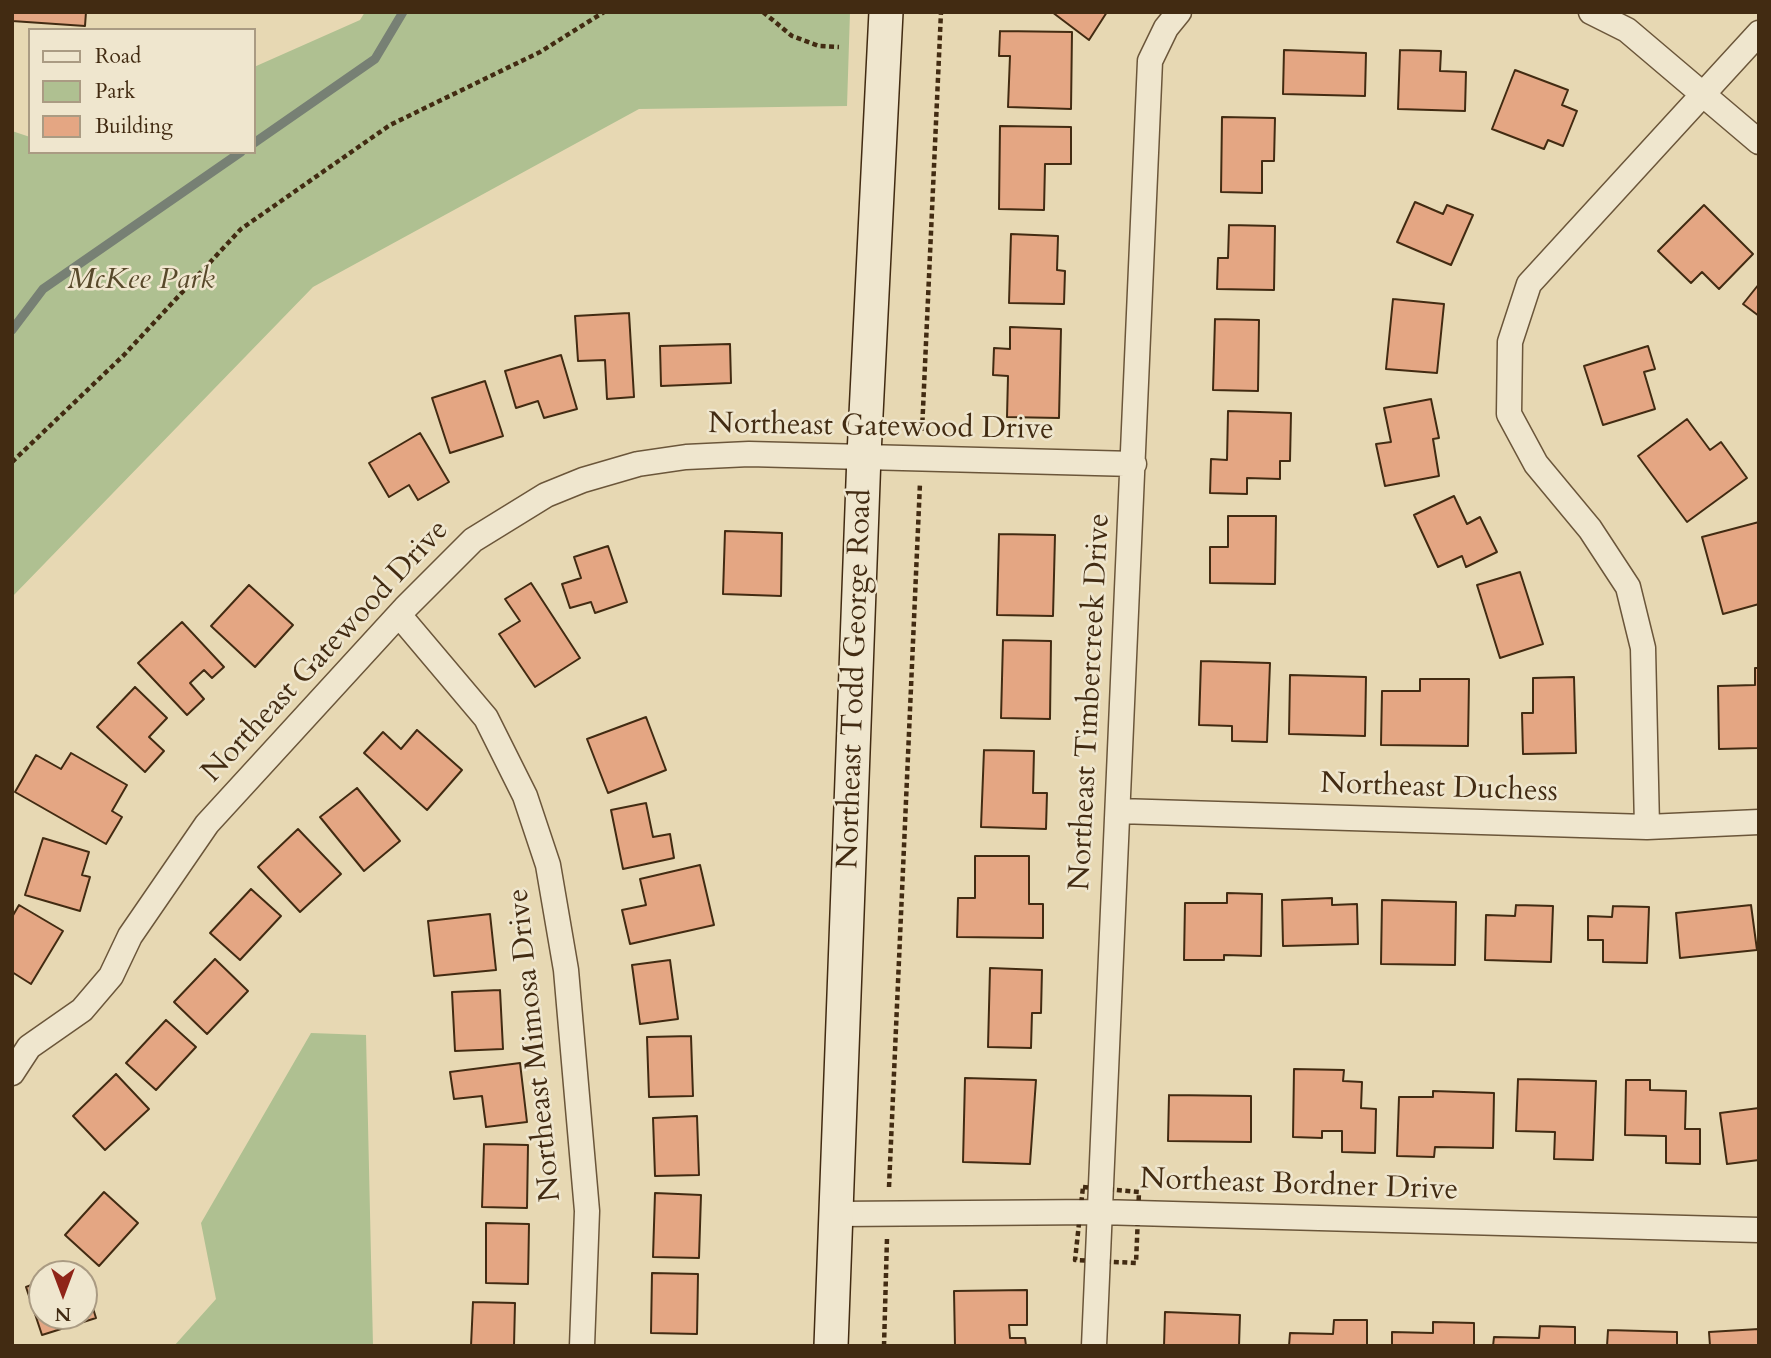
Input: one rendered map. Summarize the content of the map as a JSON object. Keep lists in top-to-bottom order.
{
  "streets": {
    "main road": ["Northeast Todd George Road"],
    "street": [
      "Northeast Gatewood Drive",
      "Northeast Timbercreek Drive",
      "Northeast Duchess",
      "Northeast Mimosa Drive",
      "Northeast Bordner Drive"
    ]
  },
  "crossings": [
    ["Northeast Gatewood Drive", "Northeast Todd George Road"],
    ["Northeast Gatewood Drive", "Northeast Timbercreek Drive"],
    ["Northeast Gatewood Drive", "Northeast Mimosa Drive"],
    ["Northeast Todd George Road", "Northeast Bordner Drive"],
    ["Northeast Timbercreek Drive", "Northeast Duchess"],
    ["Northeast Timbercreek Drive", "Northeast Bordner Drive"]
  ],
  "parks": ["McKee Park"],
  "legend": ["Road", "Park", "Building"],
  "north": "bottom"
}
